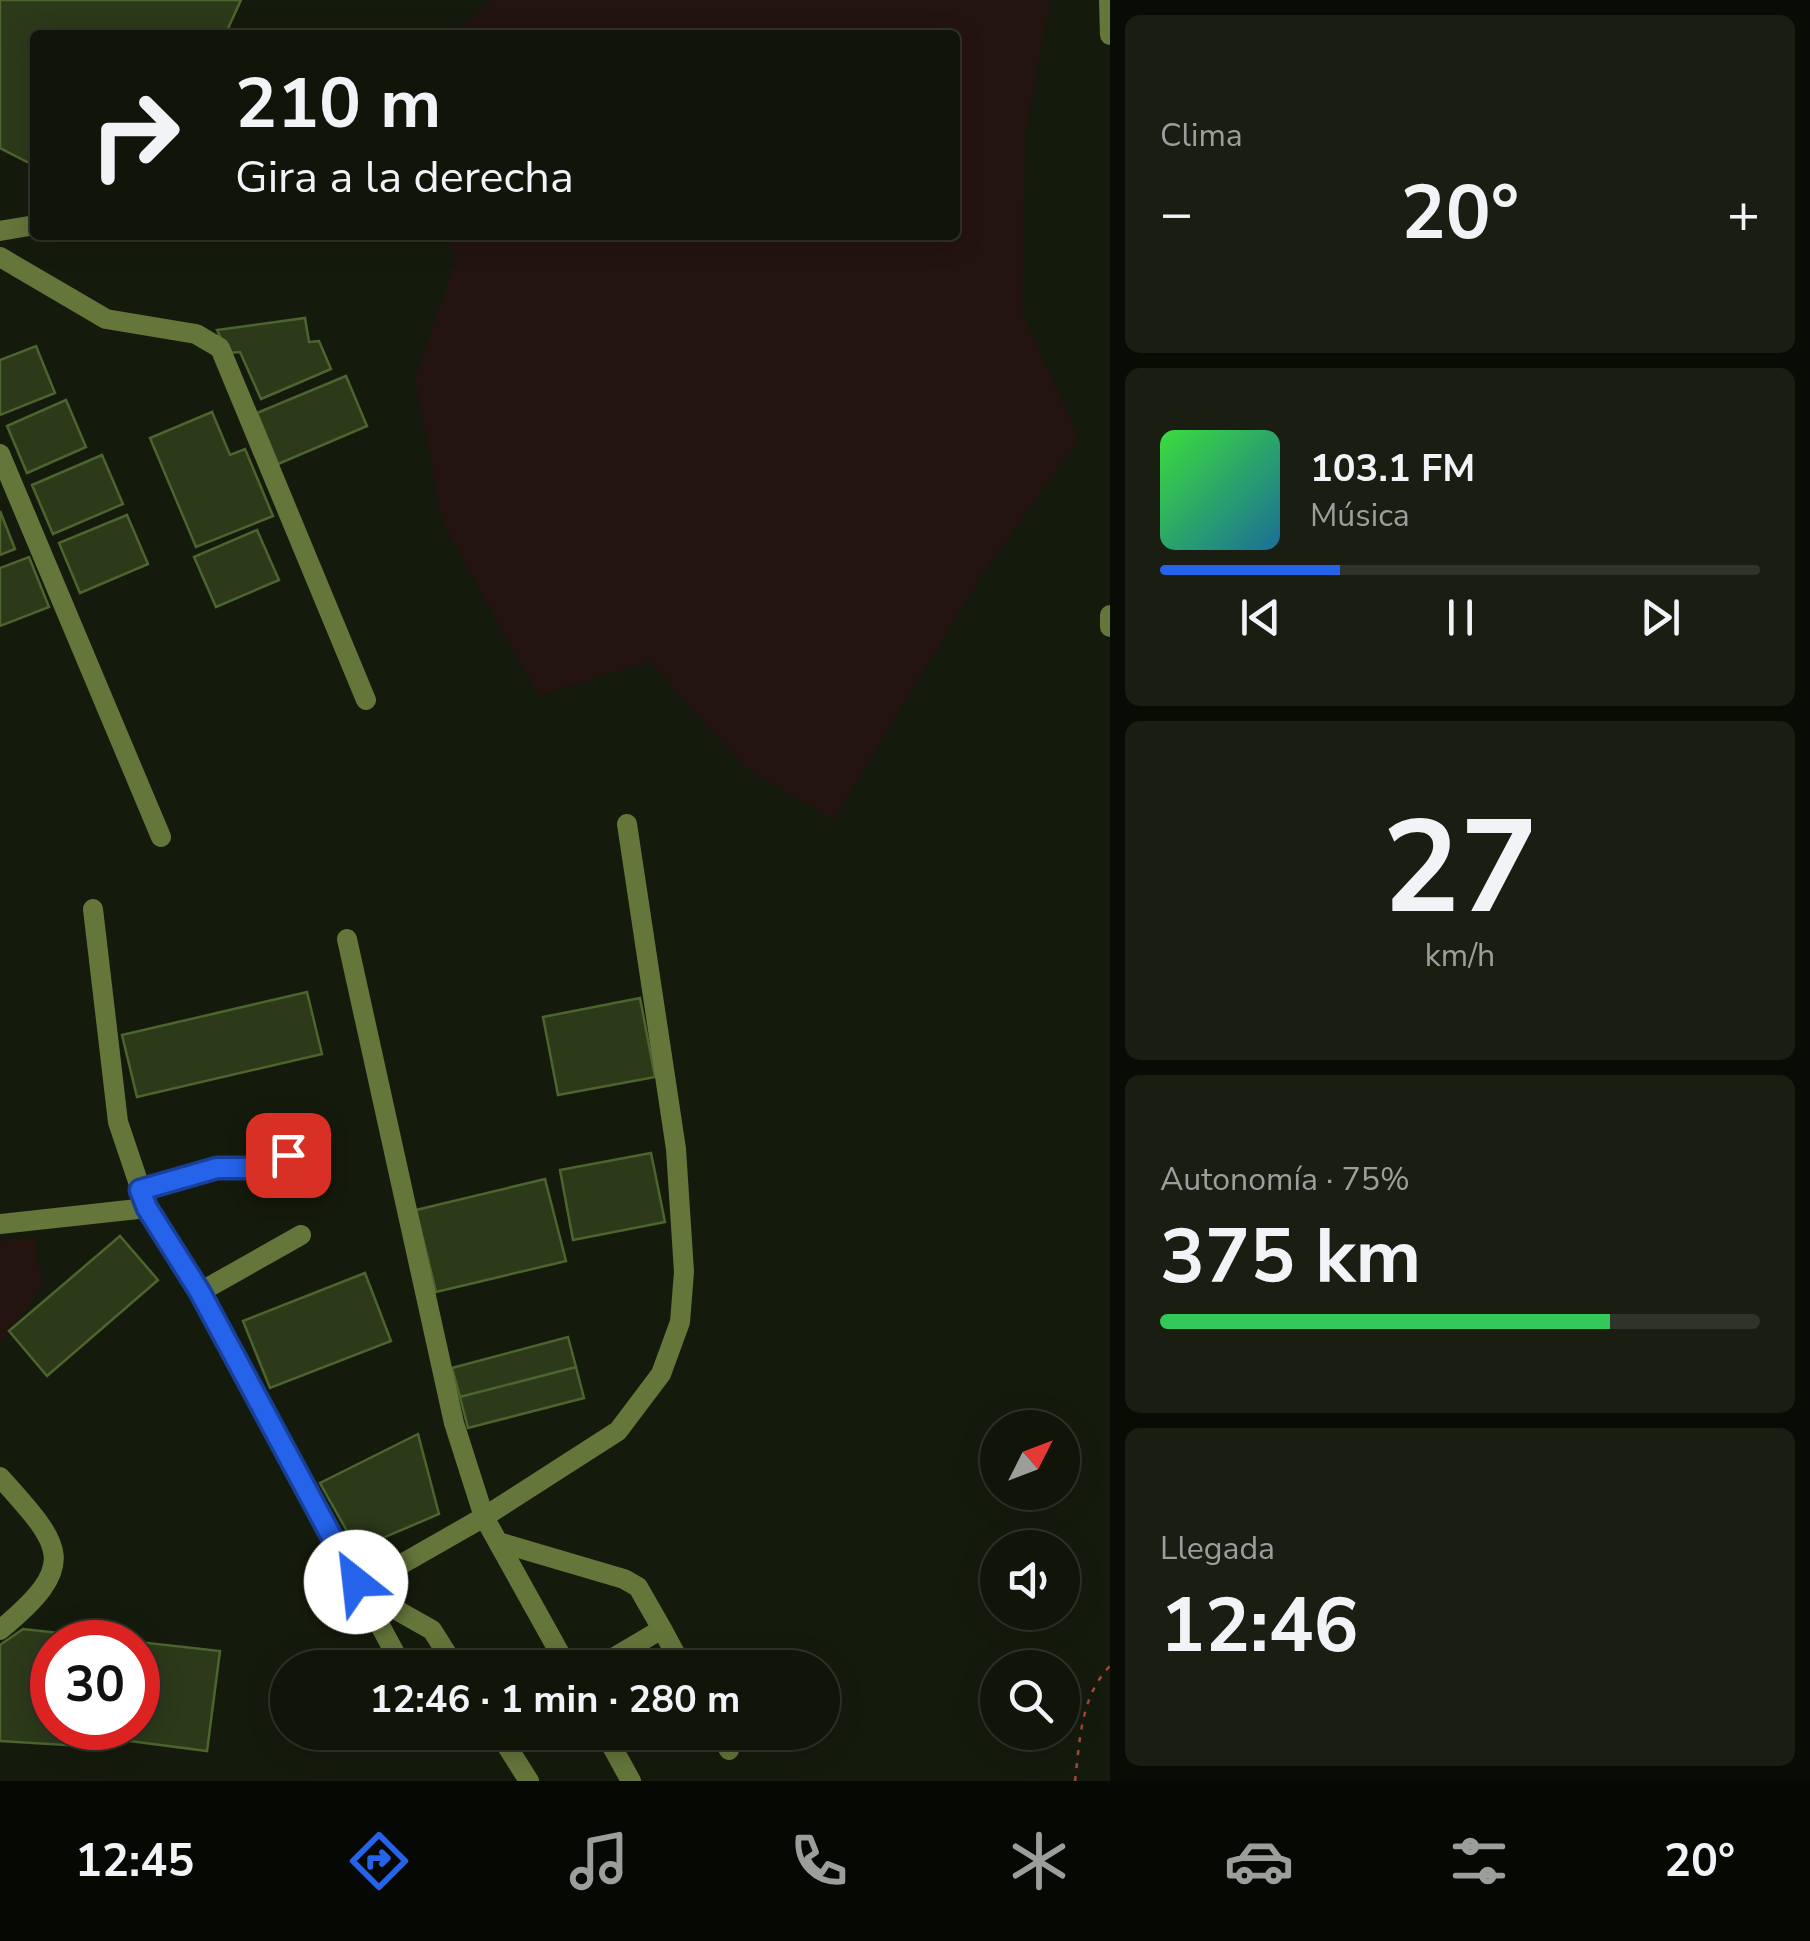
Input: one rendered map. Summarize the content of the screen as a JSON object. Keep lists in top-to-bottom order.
{
  "north": "top right",
  "page": {
    "tile": [
      "Clima",
      ["27", "km/h"],
      ["Autonomía · 75%", "375 km"],
      ["Llegada", "12:46"]
    ],
    "turn": ["210 m", "Gira a la derecha"],
    "heat": ["−", "20°", "+"],
    "song": ["103.1 FM", "Música"],
    "limit": "30",
    "trip": "12:46 · 1 min · 280 m",
    "tabs": ["12:45", "20°"]
  }
}
